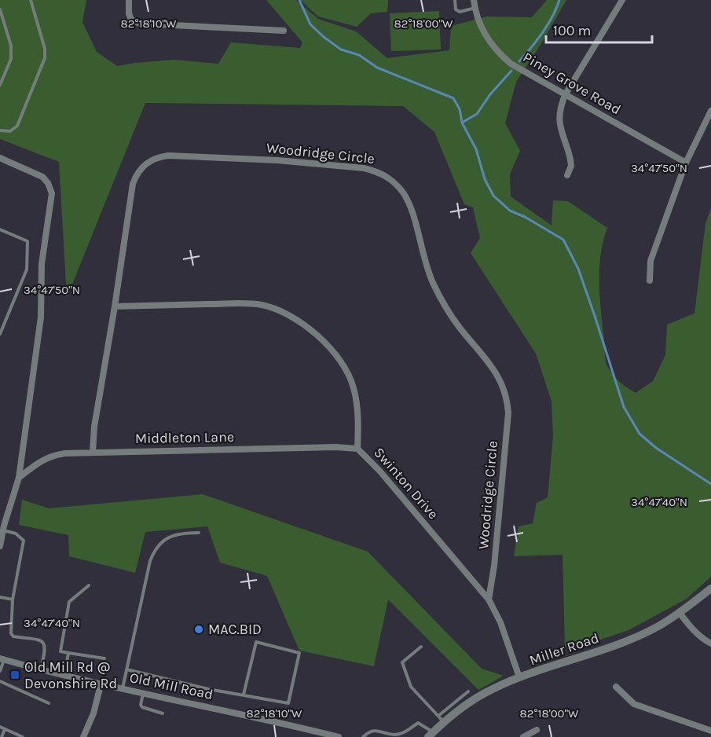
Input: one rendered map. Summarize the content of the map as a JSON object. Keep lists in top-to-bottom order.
{
  "streets": {
    "street": [
      "Piney Grove Road",
      "Woodridge Circle",
      "Middleton Lane",
      "Swinton Drive",
      "Miller Road",
      "Old Mill Road"
    ]
  },
  "crossings": [
    ["Woodridge Circle", "Middleton Lane"],
    ["Woodridge Circle", "Swinton Drive"],
    ["Middleton Lane", "Swinton Drive"],
    ["Swinton Drive", "Miller Road"]
  ],
  "places": {
    "other": ["MAC.BID"],
    "transit": ["Old Mill Rd @ Devonshire Rd"]
  },
  "scale_bar": "100 m",
  "coordinates": [
    "82°18'10\"W",
    "82°18'00\"W",
    "34°47'50\"N",
    "34°47'40\"N"
  ]
}
